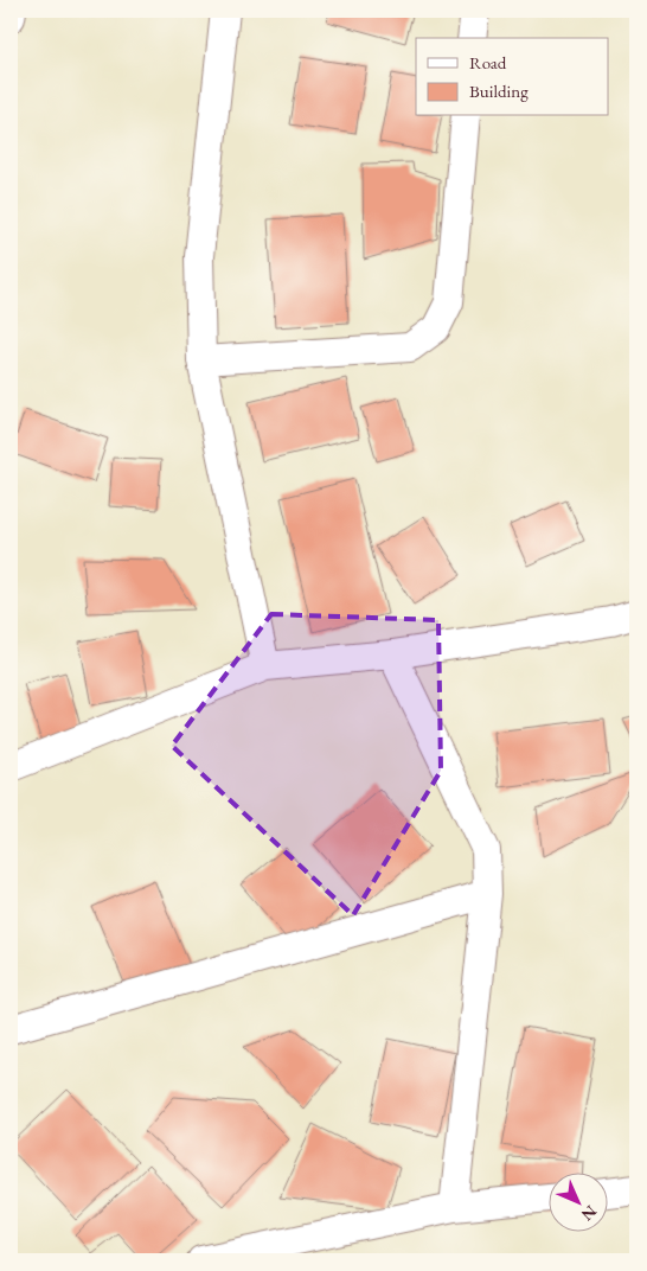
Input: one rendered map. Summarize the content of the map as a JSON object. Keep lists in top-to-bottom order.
{
  "legend": ["Road", "Building"],
  "north": "bottom right"
}
